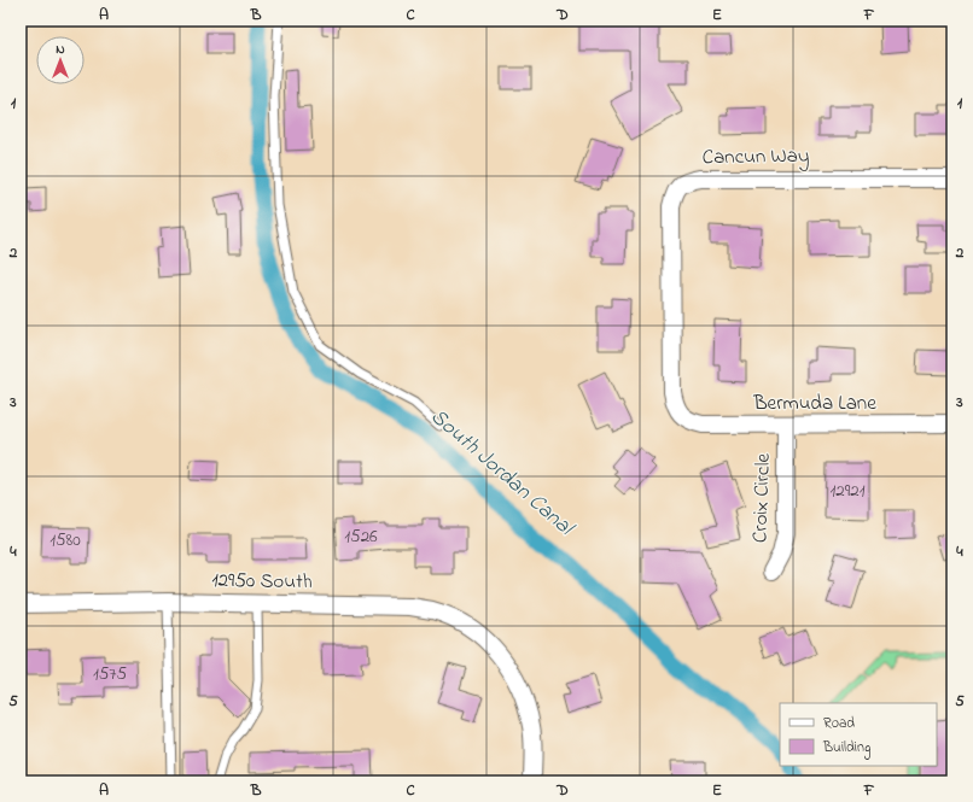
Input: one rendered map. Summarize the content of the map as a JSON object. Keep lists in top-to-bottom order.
{
  "streets": {
    "street": [
      "Cancun Way",
      "Bermuda Lane",
      "Croix Circle",
      "12950 South"
    ]
  },
  "crossings": [
    ["Cancun Way", "Bermuda Lane"],
    ["Bermuda Lane", "Croix Circle"]
  ],
  "water": ["South Jordan Canal"],
  "house_numbers": [
    "12921",
    "1526",
    "1580",
    "1575"
  ],
  "legend": ["Road", "Building"],
  "north": "top",
  "grid": {
    "columns": [
      "A",
      "B",
      "C",
      "D",
      "E",
      "F"
    ],
    "rows": [
      "1",
      "2",
      "3",
      "4",
      "5"
    ]
  }
}
